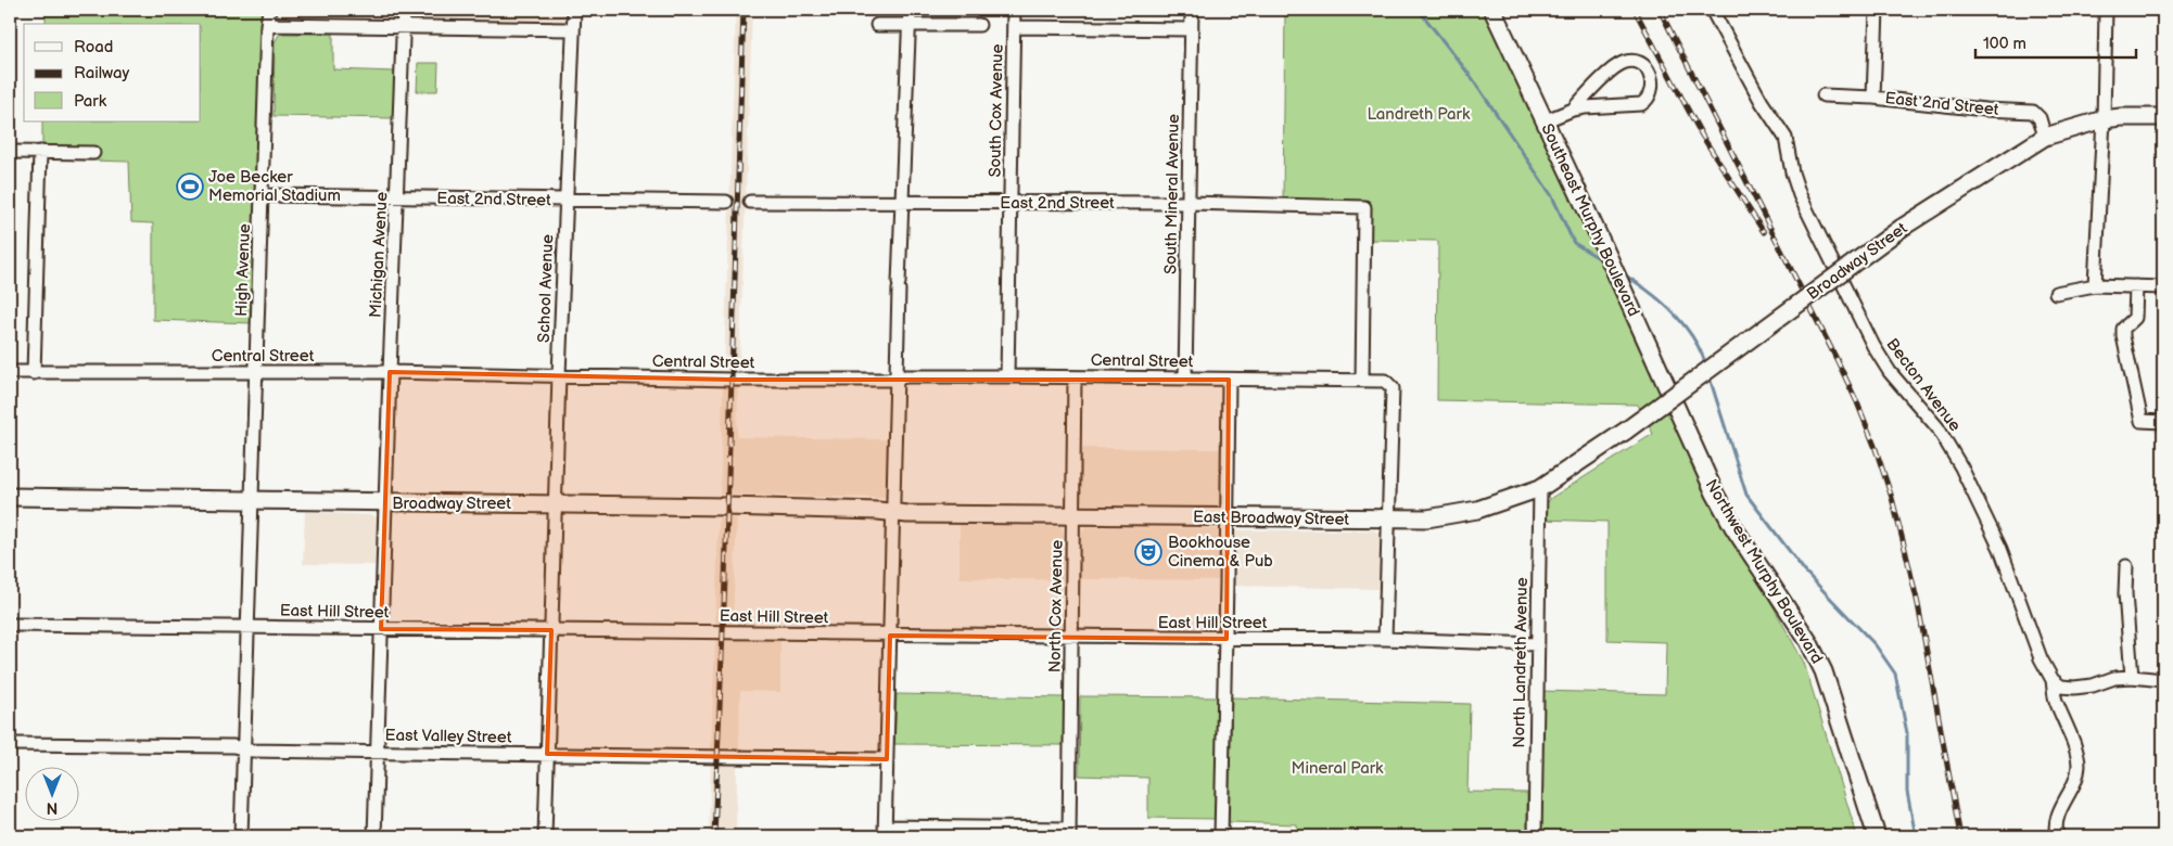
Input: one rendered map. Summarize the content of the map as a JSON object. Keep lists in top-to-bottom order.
{
  "streets": {
    "street": [
      "East 2nd Street",
      "South Cox Avenue",
      "South Mineral Avenue",
      "Southeast Murphy Boulevard",
      "Michigan Avenue",
      "Broadway Street",
      "High Avenue",
      "School Avenue",
      "Central Street",
      "Becton Avenue",
      "East Broadway Street",
      "Northwest Murphy Boulevard",
      "North Cox Avenue",
      "East Hill Street",
      "North Landreth Avenue",
      "East Valley Street"
    ]
  },
  "crossings": [
    ["East 2nd Street", "South Cox Avenue"],
    ["East 2nd Street", "South Mineral Avenue"],
    ["East 2nd Street", "Michigan Avenue"],
    ["East 2nd Street", "Broadway Street"],
    ["East 2nd Street", "High Avenue"],
    ["East 2nd Street", "School Avenue"],
    ["East 2nd Street", "Central Street"],
    ["South Cox Avenue", "Central Street"],
    ["South Mineral Avenue", "Central Street"],
    ["Southeast Murphy Boulevard", "Northwest Murphy Boulevard"],
    ["Michigan Avenue", "Broadway Street"],
    ["Michigan Avenue", "Central Street"],
    ["Michigan Avenue", "East Hill Street"],
    ["Michigan Avenue", "East Valley Street"],
    ["Broadway Street", "High Avenue"],
    ["Broadway Street", "School Avenue"],
    ["Broadway Street", "East Broadway Street"],
    ["High Avenue", "Central Street"],
    ["High Avenue", "East Hill Street"],
    ["High Avenue", "East Valley Street"],
    ["School Avenue", "Central Street"],
    ["School Avenue", "East Hill Street"],
    ["School Avenue", "East Valley Street"],
    ["Central Street", "East Broadway Street"],
    ["Central Street", "North Cox Avenue"],
    ["East Broadway Street", "North Cox Avenue"],
    ["East Broadway Street", "North Landreth Avenue"],
    ["North Cox Avenue", "East Hill Street"],
    ["East Hill Street", "North Landreth Avenue"]
  ],
  "parks": ["Landreth Park", "Mineral Park"],
  "places": {
    "sports": ["Joe Becker Memorial Stadium"],
    "theatre": ["Bookhouse Cinema & Pub"]
  },
  "legend": ["Road", "Railway", "Park"],
  "scale_bar": "100 m",
  "north": "bottom"
}
